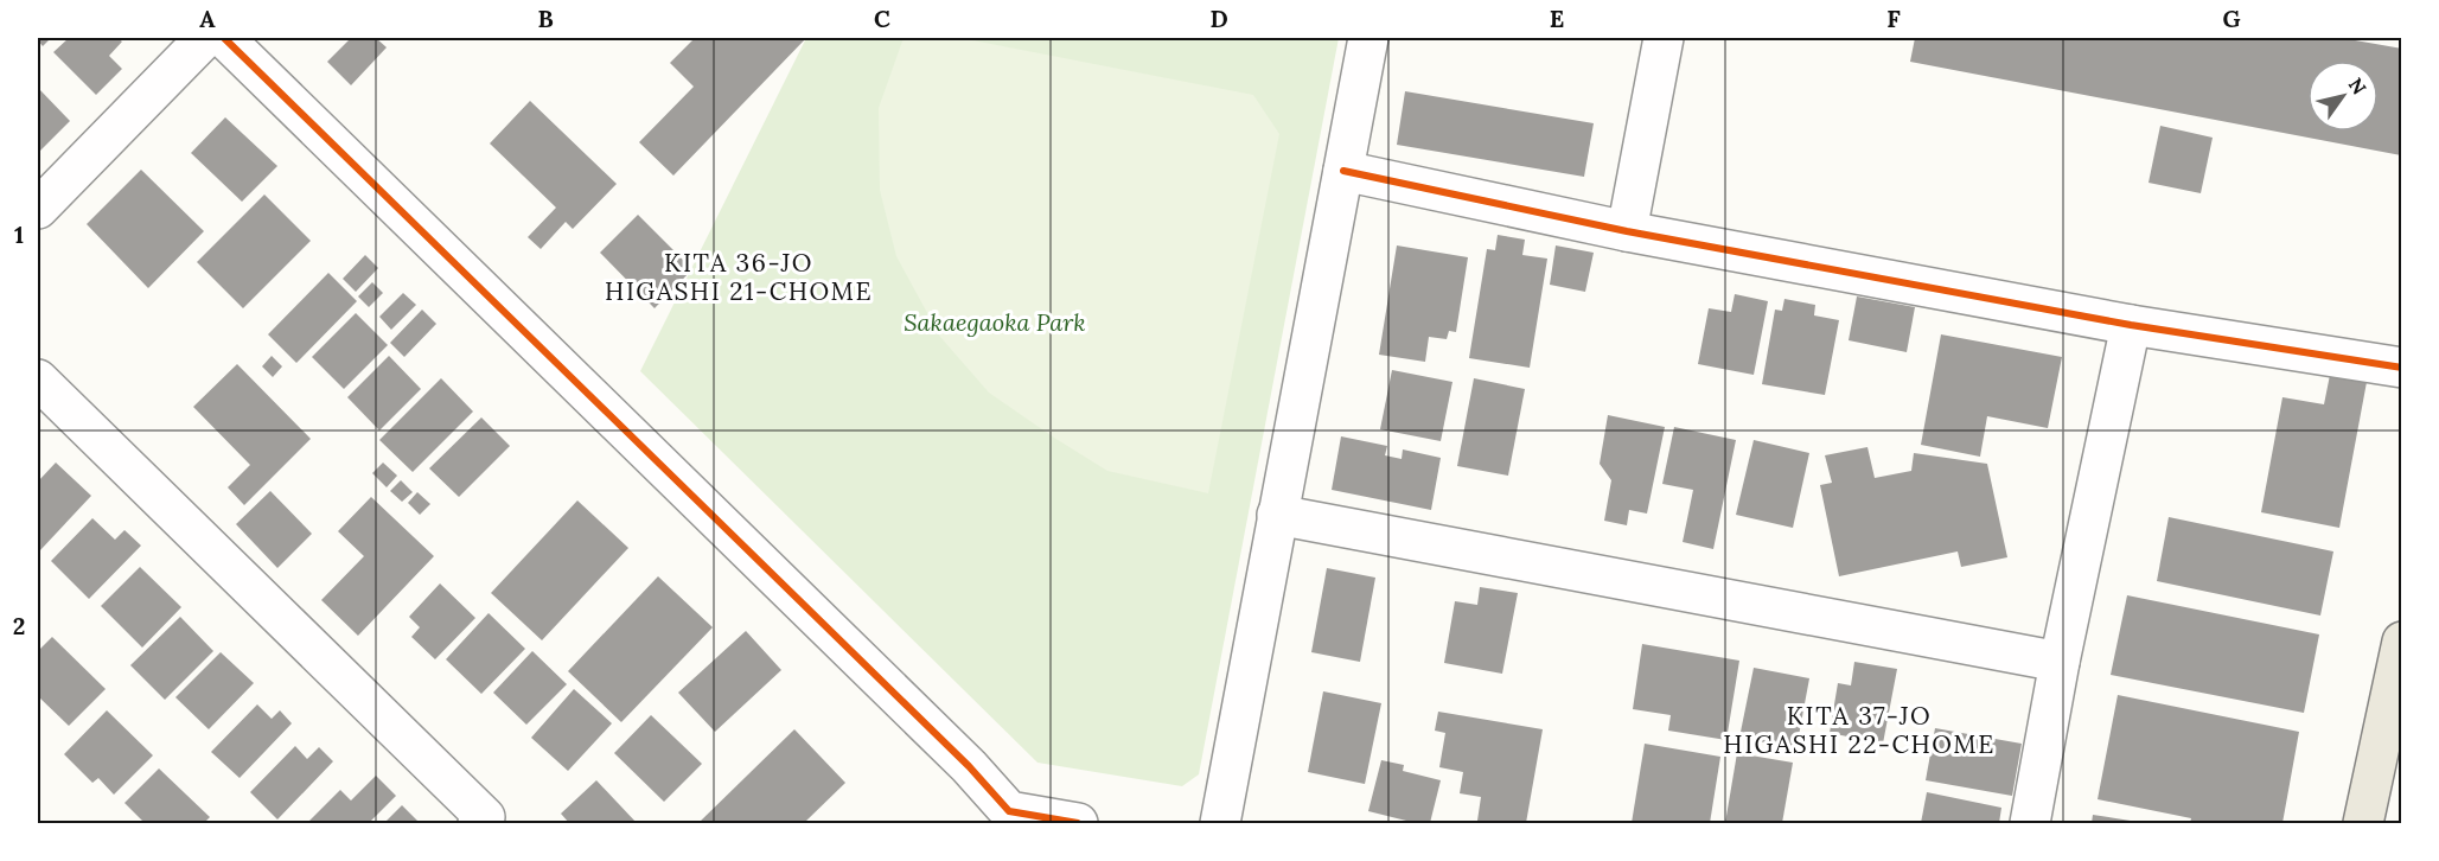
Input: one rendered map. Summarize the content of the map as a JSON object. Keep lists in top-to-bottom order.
{
  "districts": ["KITA 36-JO HIGASHI 21-CHOME", "KITA 37-JO HIGASHI 22-CHOME"],
  "parks": ["Sakaegaoka Park"],
  "north": "top right",
  "grid": {
    "columns": [
      "A",
      "B",
      "C",
      "D",
      "E",
      "F",
      "G"
    ],
    "rows": ["1", "2"]
  }
}
